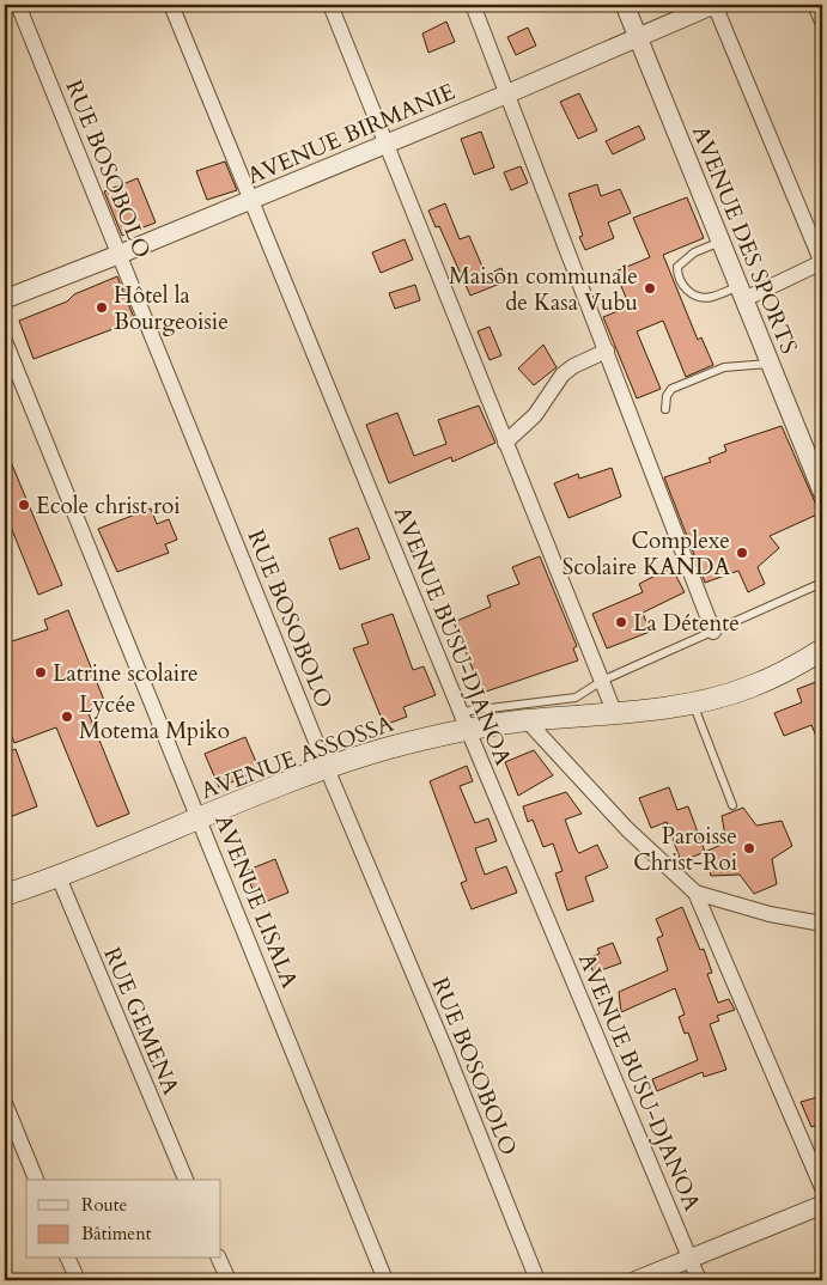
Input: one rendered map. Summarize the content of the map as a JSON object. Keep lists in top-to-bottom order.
{
  "streets": {
    "main road": ["AVENUE ASSOSSA"],
    "street": [
      "AVENUE BIRMANIE",
      "RUE BOSOBOLO",
      "AVENUE DES SPORTS",
      "AVENUE BUSU-DJANOA",
      "AVENUE LISALA",
      "RUE GEMENA"
    ]
  },
  "crossings": [
    ["AVENUE BIRMANIE", "RUE BOSOBOLO"],
    ["AVENUE BIRMANIE", "AVENUE DES SPORTS"],
    ["AVENUE BIRMANIE", "AVENUE BUSU-DJANOA"],
    ["RUE BOSOBOLO", "AVENUE ASSOSSA"],
    ["AVENUE BUSU-DJANOA", "AVENUE ASSOSSA"],
    ["AVENUE ASSOSSA", "AVENUE LISALA"],
    ["AVENUE ASSOSSA", "RUE GEMENA"]
  ],
  "places": [
    "Maison communale de Kasa Vubu",
    "Hôtel la Bourgeoisie",
    "Ecole christ roi",
    "Complexe Scolaire KANDA",
    "La Détente",
    "Latrine scolaire",
    "Lycée Motema Mpiko",
    "Paroisse Christ-Roi"
  ],
  "legend": ["Route", "Bâtiment"]
}
